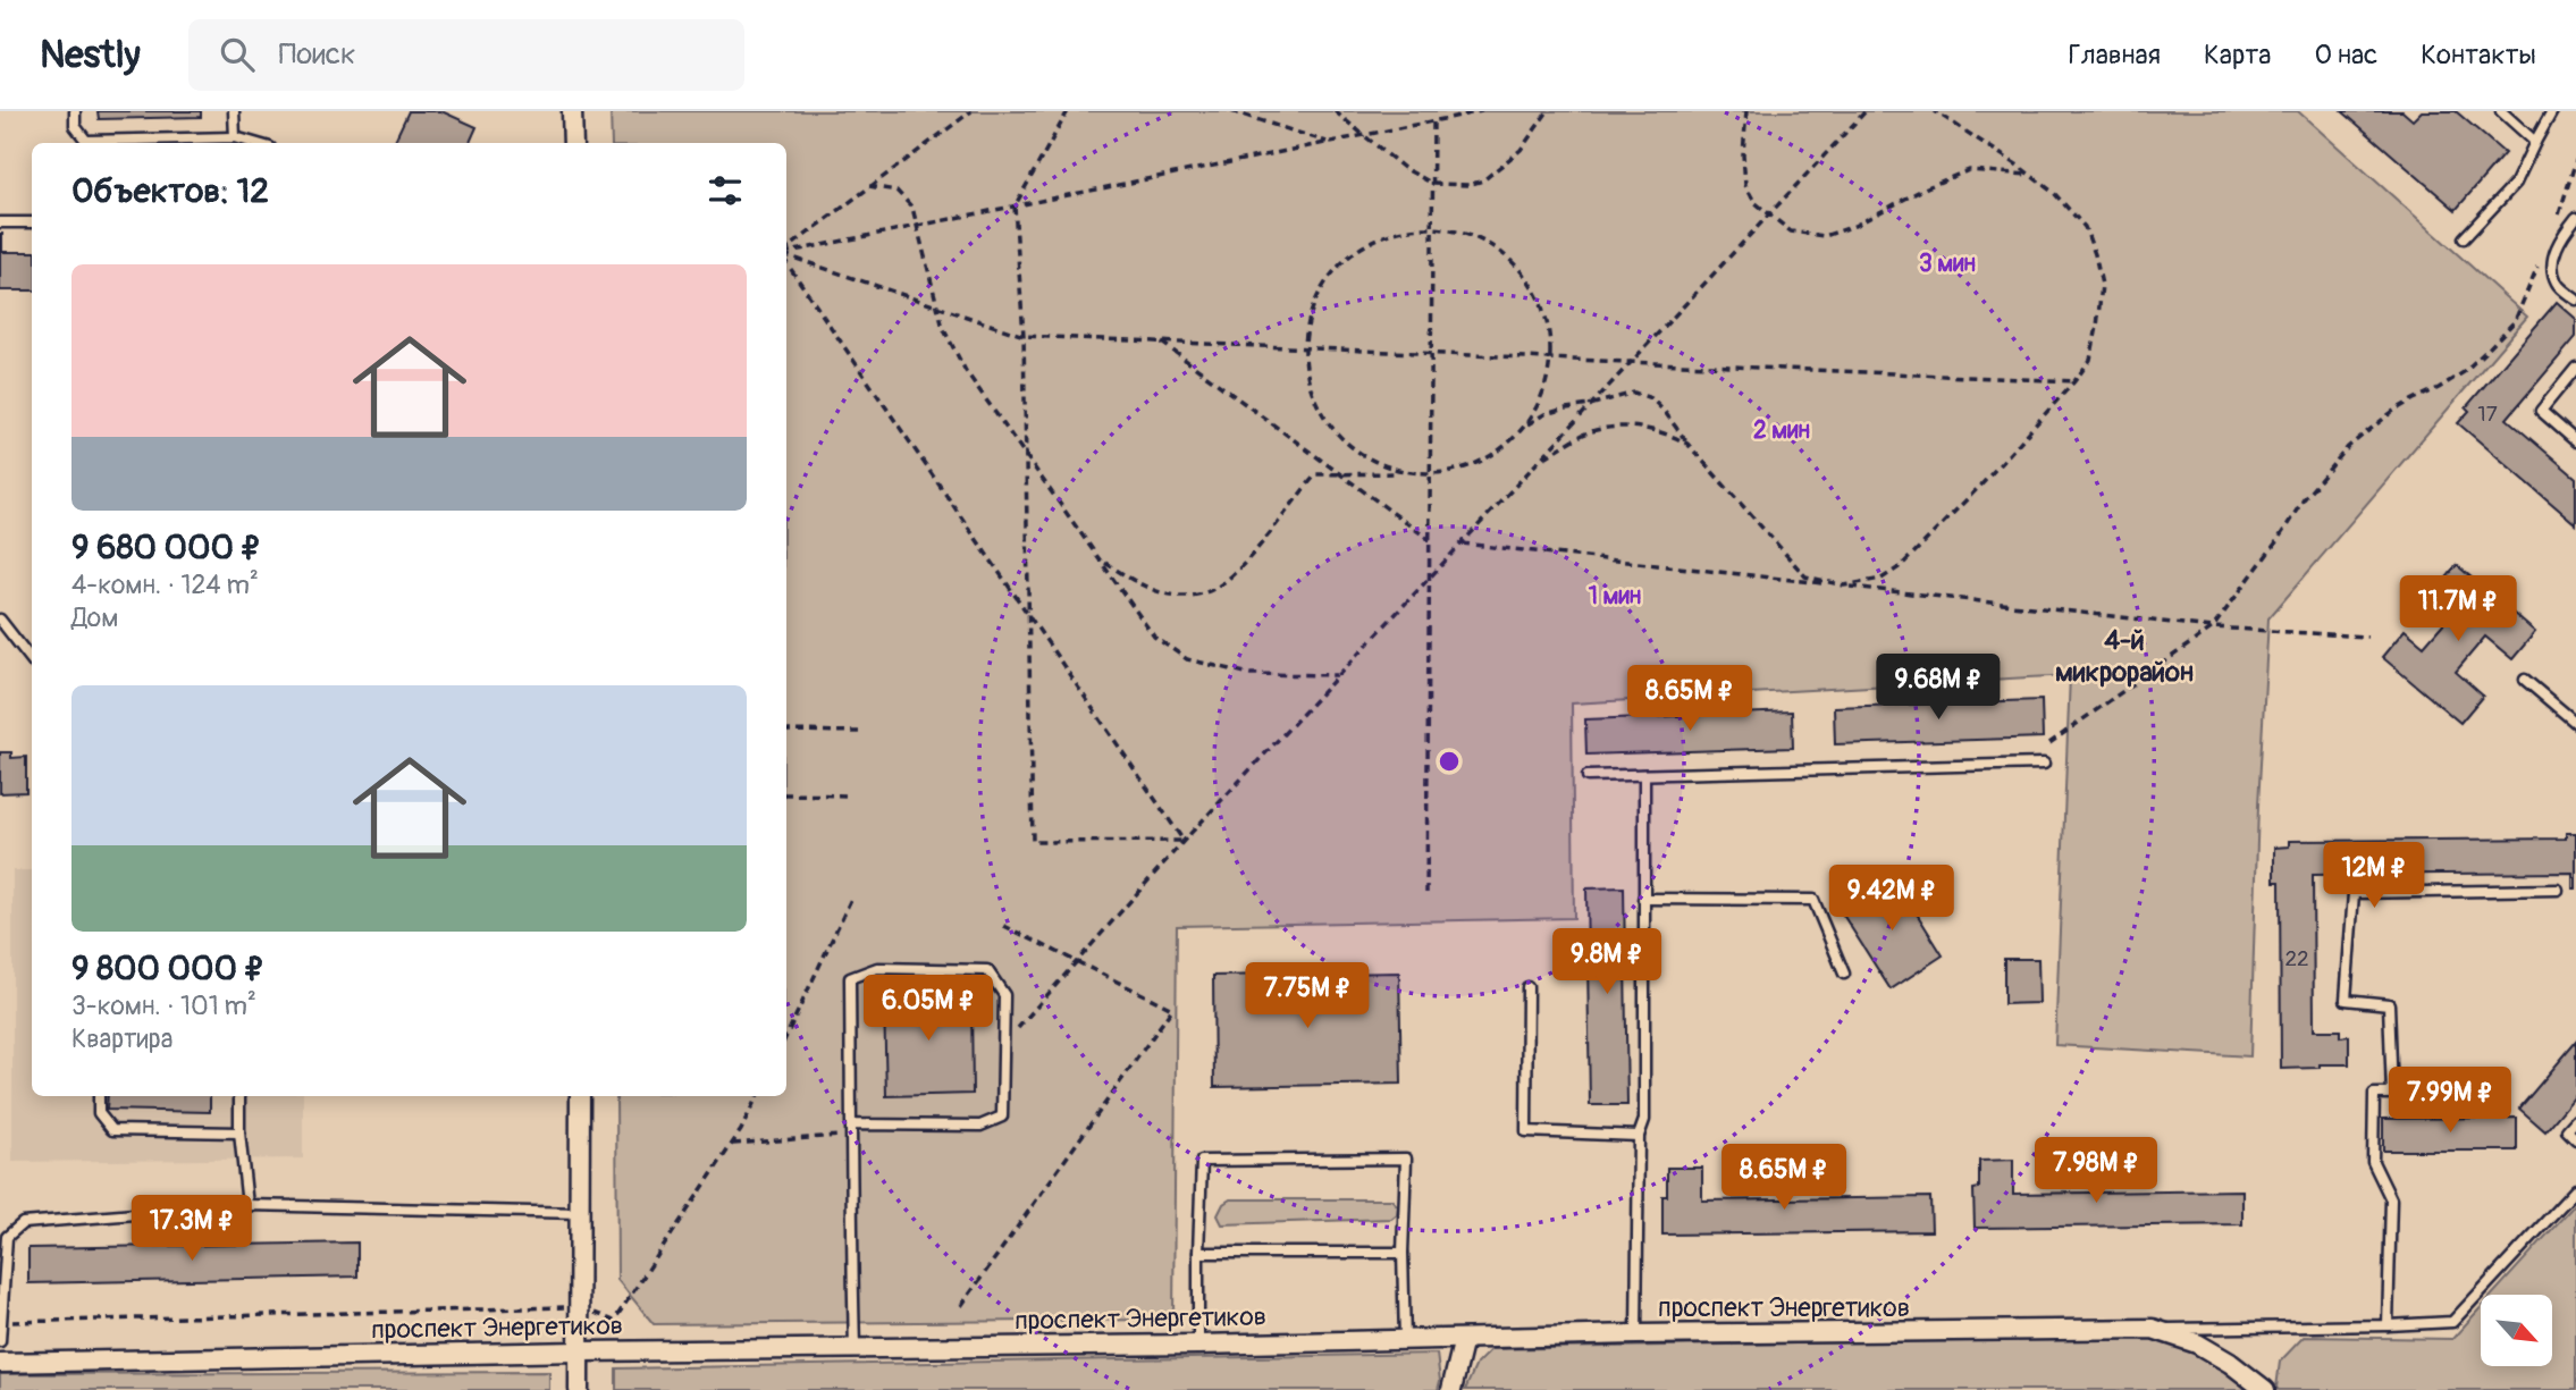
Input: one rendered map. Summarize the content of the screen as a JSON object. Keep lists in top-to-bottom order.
{
  "streets": {
    "street": ["проспект Энергетиков"]
  },
  "districts": ["4-й микрорайон"],
  "house_numbers": ["17", "22"],
  "north": "bottom right",
  "page": {
    "header": "Nestly",
    "search": "Поиск",
    "nav": [
      "Главная",
      "Карта",
      "О нас",
      "Контакты"
    ],
    "heading": "Объектов: 12",
    "list": [
      {
        "name": "9 680 000 ₽",
        "note": "4-комн. · 124 m² · Дом"
      },
      {
        "name": "9 800 000 ₽",
        "note": "3-комн. · 101 m² · Квартира"
      }
    ],
    "price": [
      "11.7M ₽",
      "9.68M ₽",
      "8.65M ₽",
      "12M ₽",
      "9.42M ₽",
      "9.8M ₽",
      "7.75M ₽",
      "6.05M ₽",
      "7.99M ₽",
      "7.98M ₽",
      "8.65M ₽",
      "17.3M ₽"
    ]
  },
  "rings": ["3 мин", "2 мин", "1 мин"]
}
